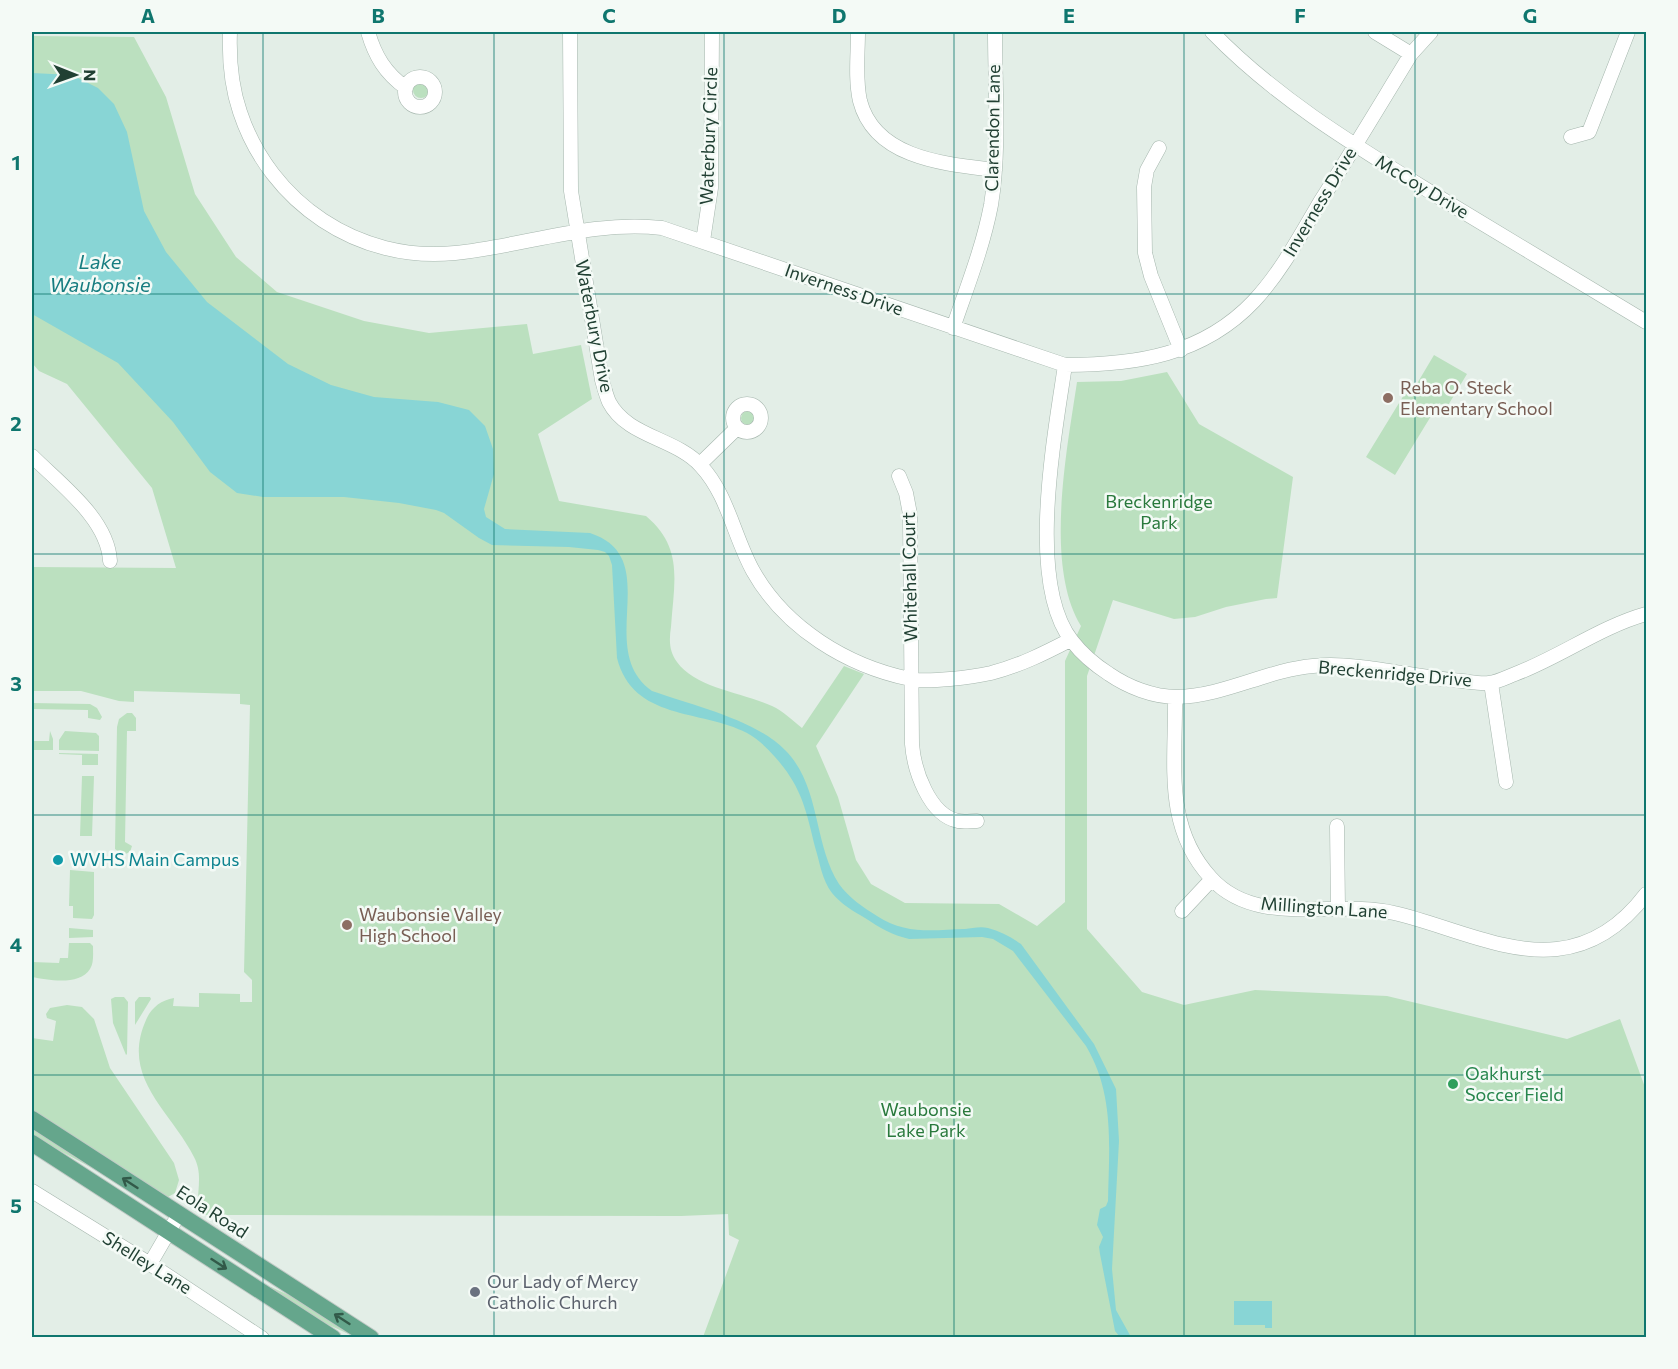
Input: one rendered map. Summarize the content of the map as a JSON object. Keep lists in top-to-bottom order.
{
  "streets": {
    "main road": ["Eola Road"],
    "street": [
      "Clarendon Lane",
      "Waterbury Circle",
      "McCoy Drive",
      "Inverness Drive",
      "Waterbury Drive",
      "Whitehall Court",
      "Breckenridge Drive",
      "Millington Lane",
      "Shelley Lane"
    ]
  },
  "crossings": [
    ["Clarendon Lane", "Inverness Drive"],
    ["Waterbury Circle", "Inverness Drive"],
    ["McCoy Drive", "Inverness Drive"],
    ["Inverness Drive", "Waterbury Drive"],
    ["Inverness Drive", "Breckenridge Drive"],
    ["Waterbury Drive", "Whitehall Court"],
    ["Waterbury Drive", "Breckenridge Drive"],
    ["Breckenridge Drive", "Millington Lane"]
  ],
  "water": ["Lake Waubonsie"],
  "parks": ["Breckenridge Park", "Waubonsie Lake Park"],
  "places": [
    "Reba O. Steck Elementary School",
    "WVHS Main Campus",
    "Waubonsie Valley High School",
    "Oakhurst Soccer Field",
    "Our Lady of Mercy Catholic Church"
  ],
  "north": "right",
  "grid": {
    "columns": [
      "A",
      "B",
      "C",
      "D",
      "E",
      "F",
      "G"
    ],
    "rows": [
      "1",
      "2",
      "3",
      "4",
      "5"
    ]
  }
}
